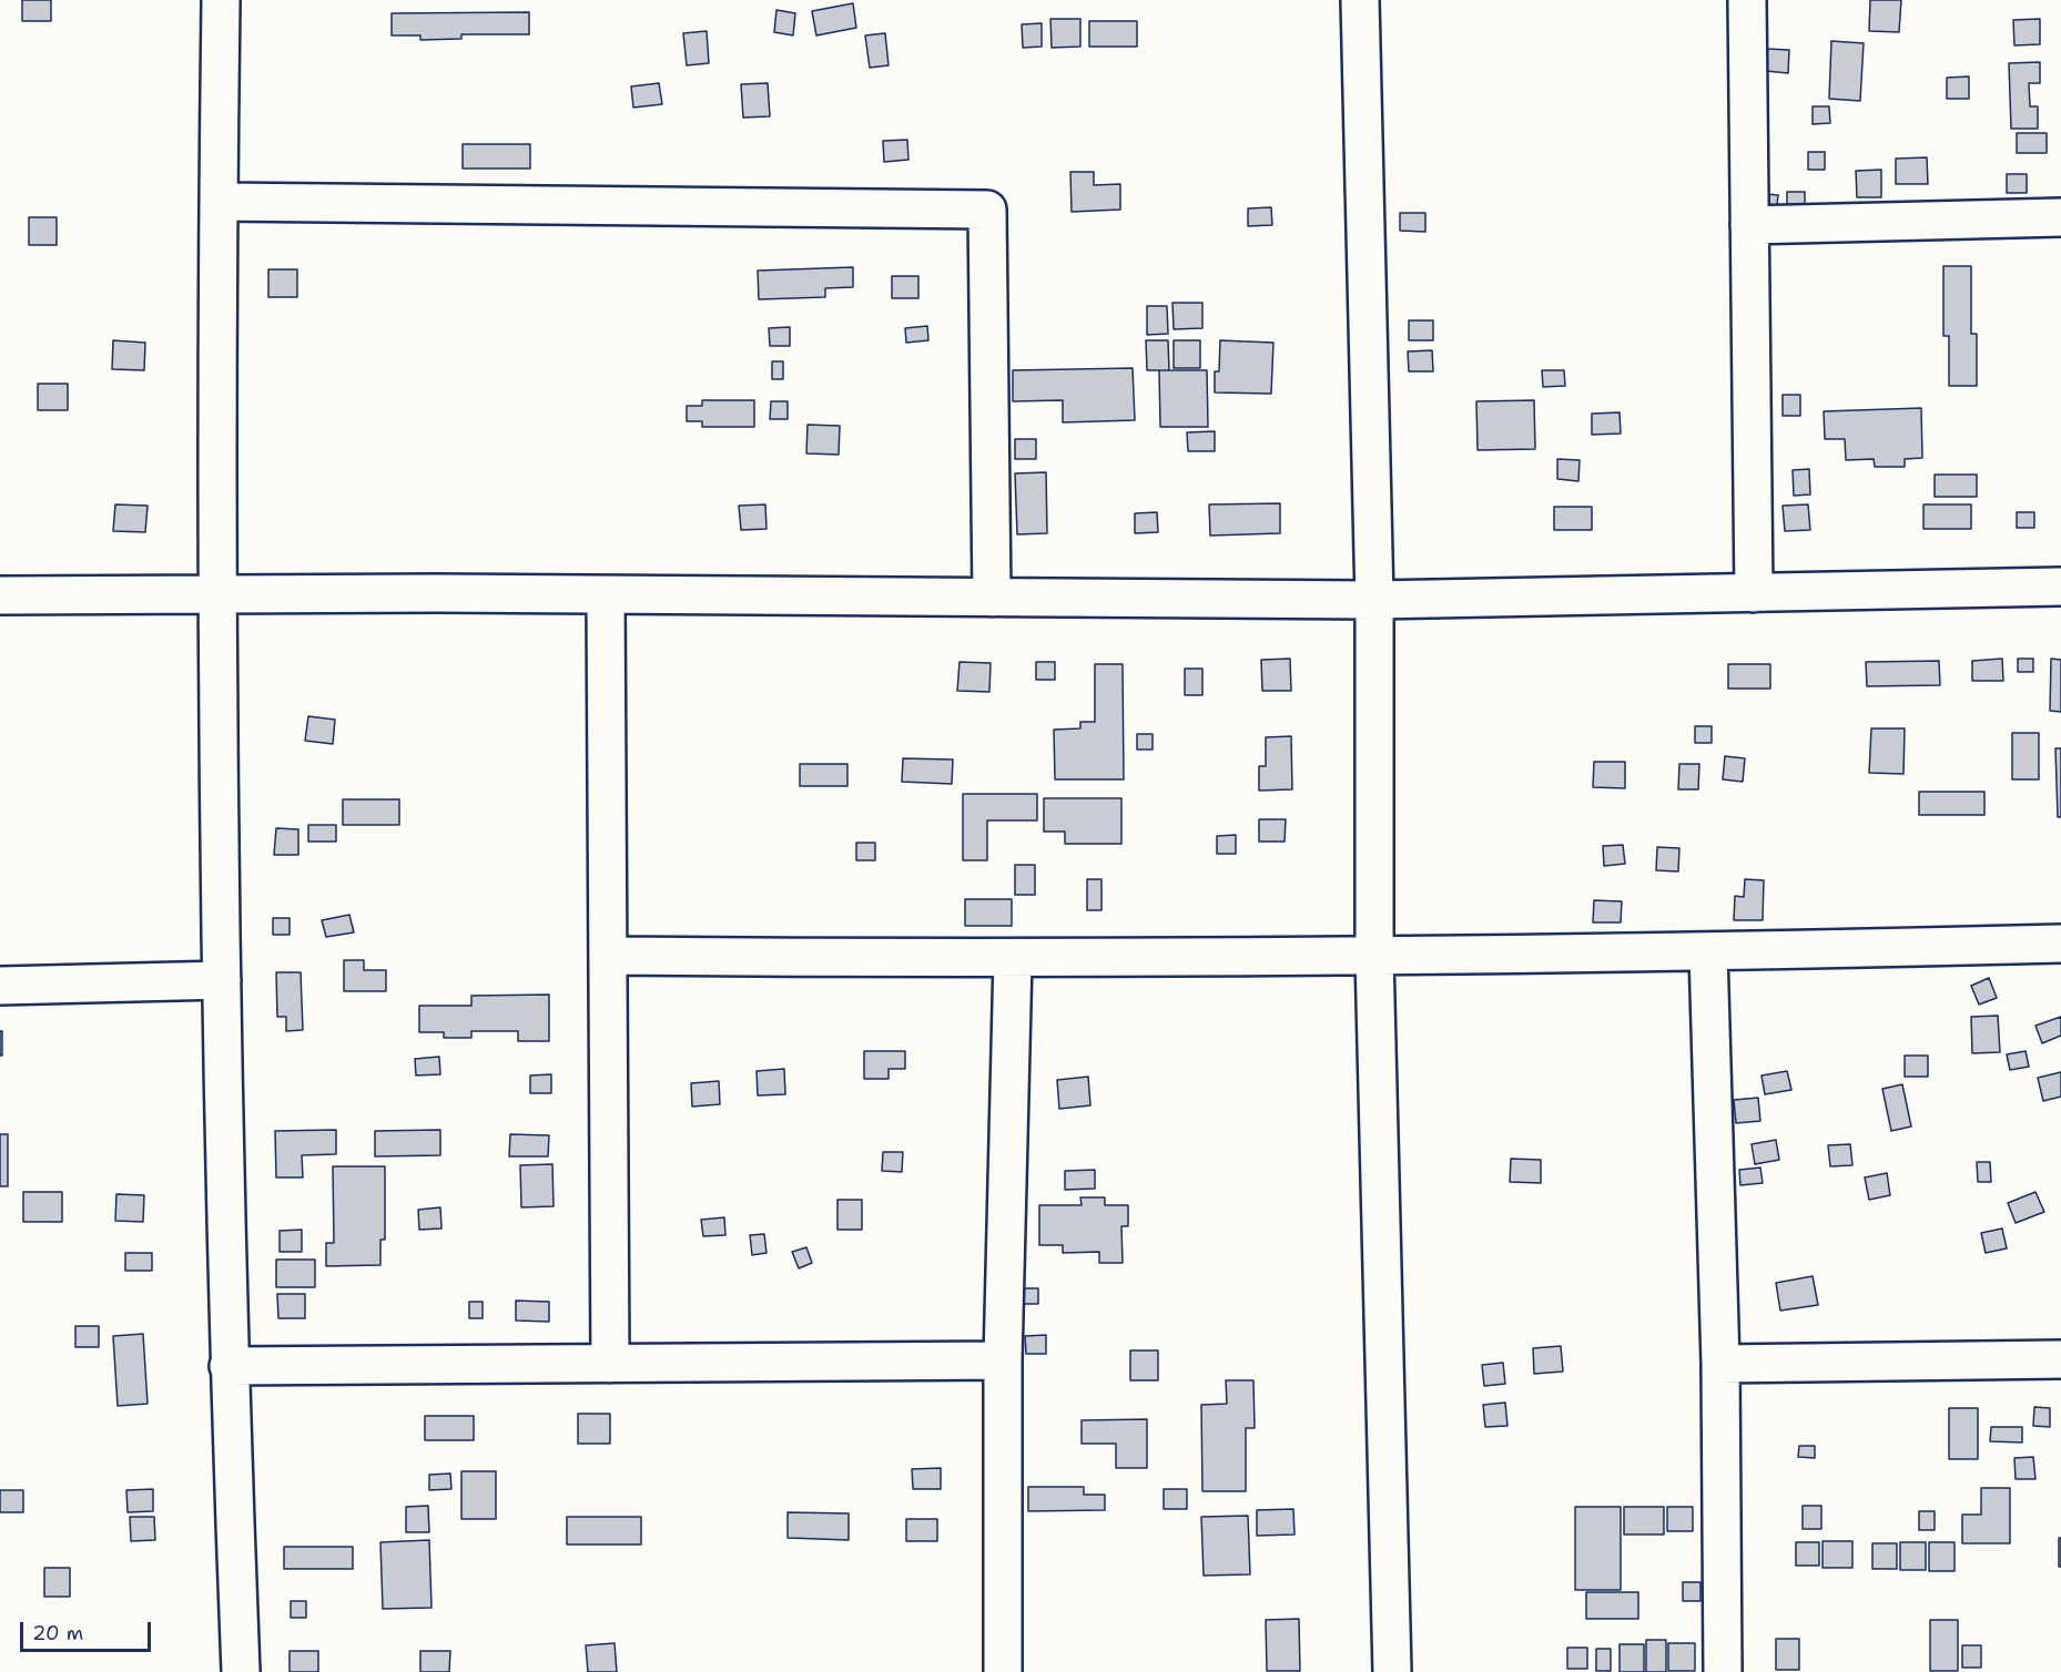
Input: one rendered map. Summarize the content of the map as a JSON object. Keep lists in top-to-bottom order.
{
  "scale_bar": "20 m"
}
